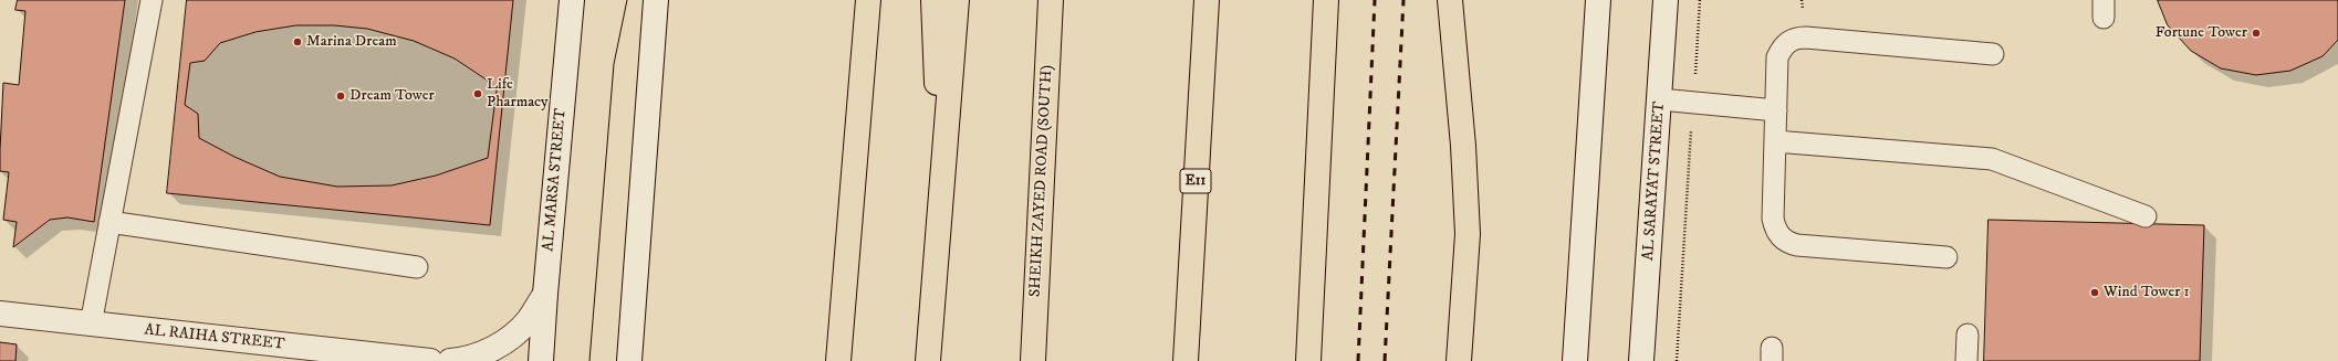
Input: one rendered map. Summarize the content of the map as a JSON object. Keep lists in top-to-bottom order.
{
  "streets": {
    "highway": ["SHEIKH ZAYED ROAD (SOUTH)", "E11"],
    "main road": ["AL MARSA STREET", "AL SARAYAT STREET", "AL RAIHA STREET"]
  },
  "places": [
    "Fortune Tower",
    "Marina Dream",
    "Life Pharmacy",
    "Dream Tower",
    "Wind Tower 1"
  ]
}
